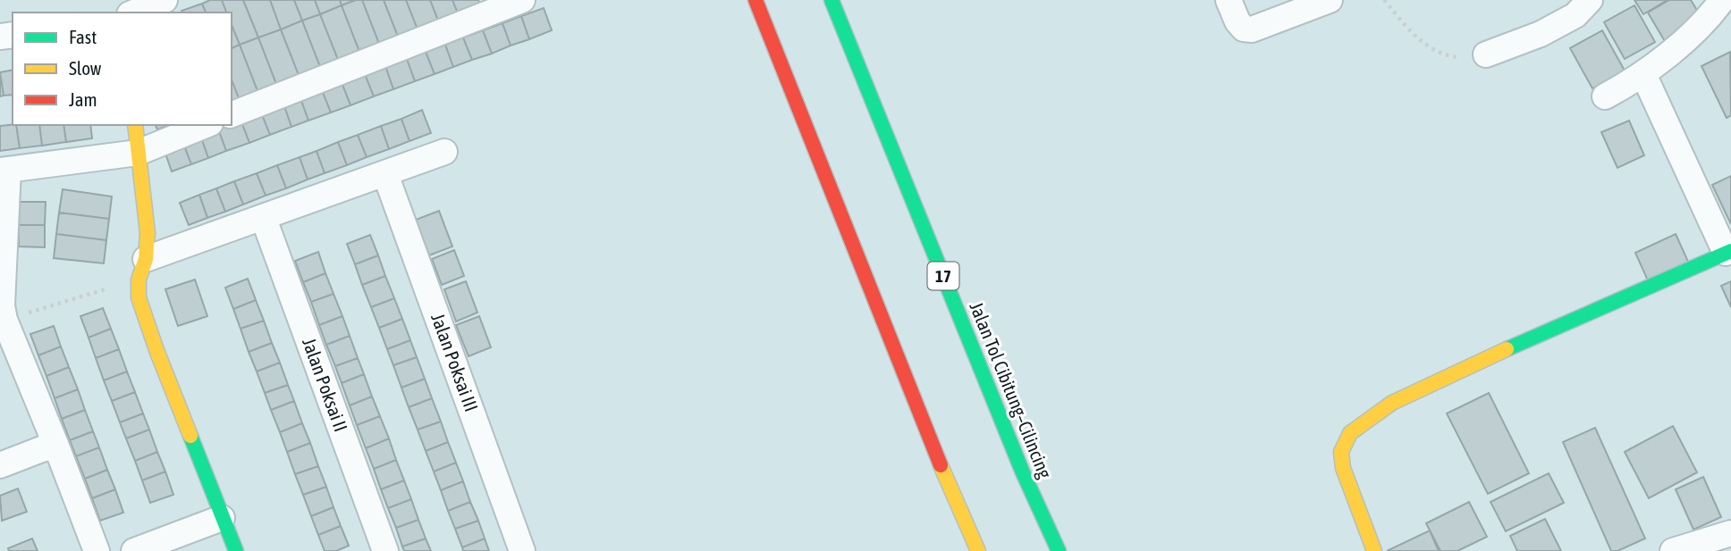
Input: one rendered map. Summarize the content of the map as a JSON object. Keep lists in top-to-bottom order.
{
  "streets": {
    "main road": ["17", "Jalan Tol Cibitung–Cilincing"],
    "street": ["Jalan Poksai III", "Jalan Poksai II"]
  },
  "legend": ["Fast", "Slow", "Jam"]
}
